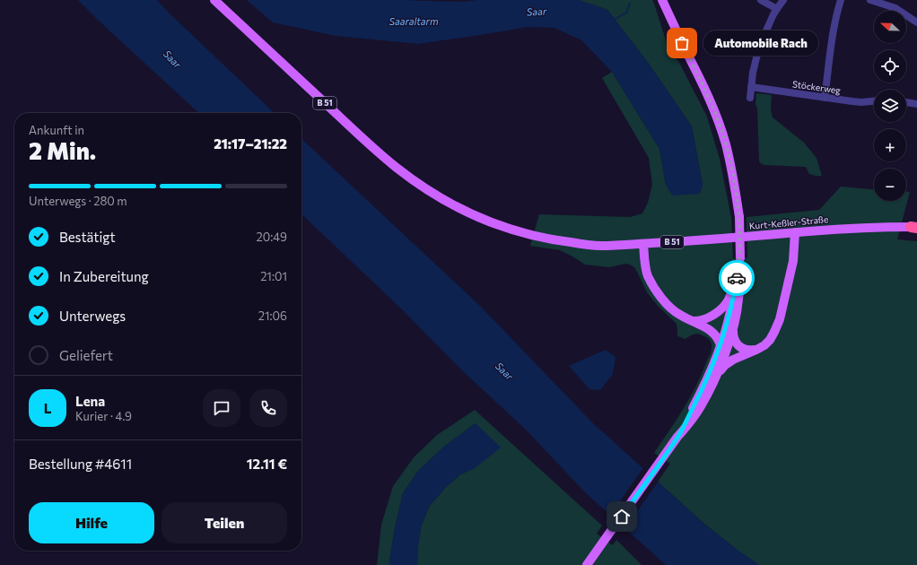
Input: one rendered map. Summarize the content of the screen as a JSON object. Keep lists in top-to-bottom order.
{
  "streets": {
    "main road": ["B 51", "Kurt-Keßler-Straße"],
    "street": ["Stöckerweg"]
  },
  "water": ["Saar", "Saaraltarm"],
  "places": ["Automobile Rach"],
  "north": "left",
  "page": {
    "map_buttons": ["+", "−"],
    "bubble": "Automobile Rach",
    "heading": ["2 Min.", "Ankunft in", "21:17–21:22"],
    "panel": [
      "Lena",
      "Kurier · 4.9",
      "Bestellung #4611",
      "12.11 €"
    ],
    "bar": "Unterwegs · 280 m",
    "list": [
      ["Bestätigt", "20:49"],
      ["In Zubereitung", "21:01"],
      ["Unterwegs", "21:06"],
      "Geliefert"
    ],
    "round": "L",
    "buttons": ["Hilfe", "Teilen"]
  }
}
